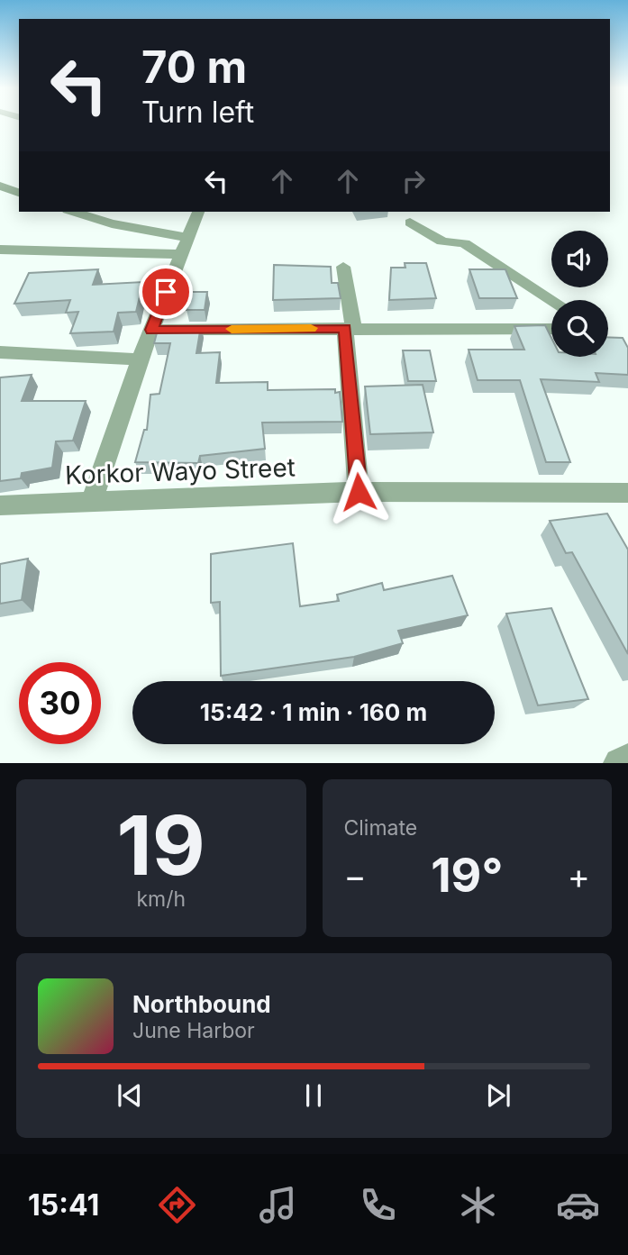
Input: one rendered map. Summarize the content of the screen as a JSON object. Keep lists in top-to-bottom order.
{
  "streets": {
    "street": ["Korkor Wayo Street"]
  },
  "page": {
    "turn": ["70 m", "Turn left"],
    "limit": "30",
    "trip": "15:42 · 1 min · 160 m",
    "tile": [
      ["19", "km/h"],
      "Climate"
    ],
    "heat": ["−", "19°", "+"],
    "song": ["Northbound", "June Harbor"],
    "tabs": "15:41"
  }
}
